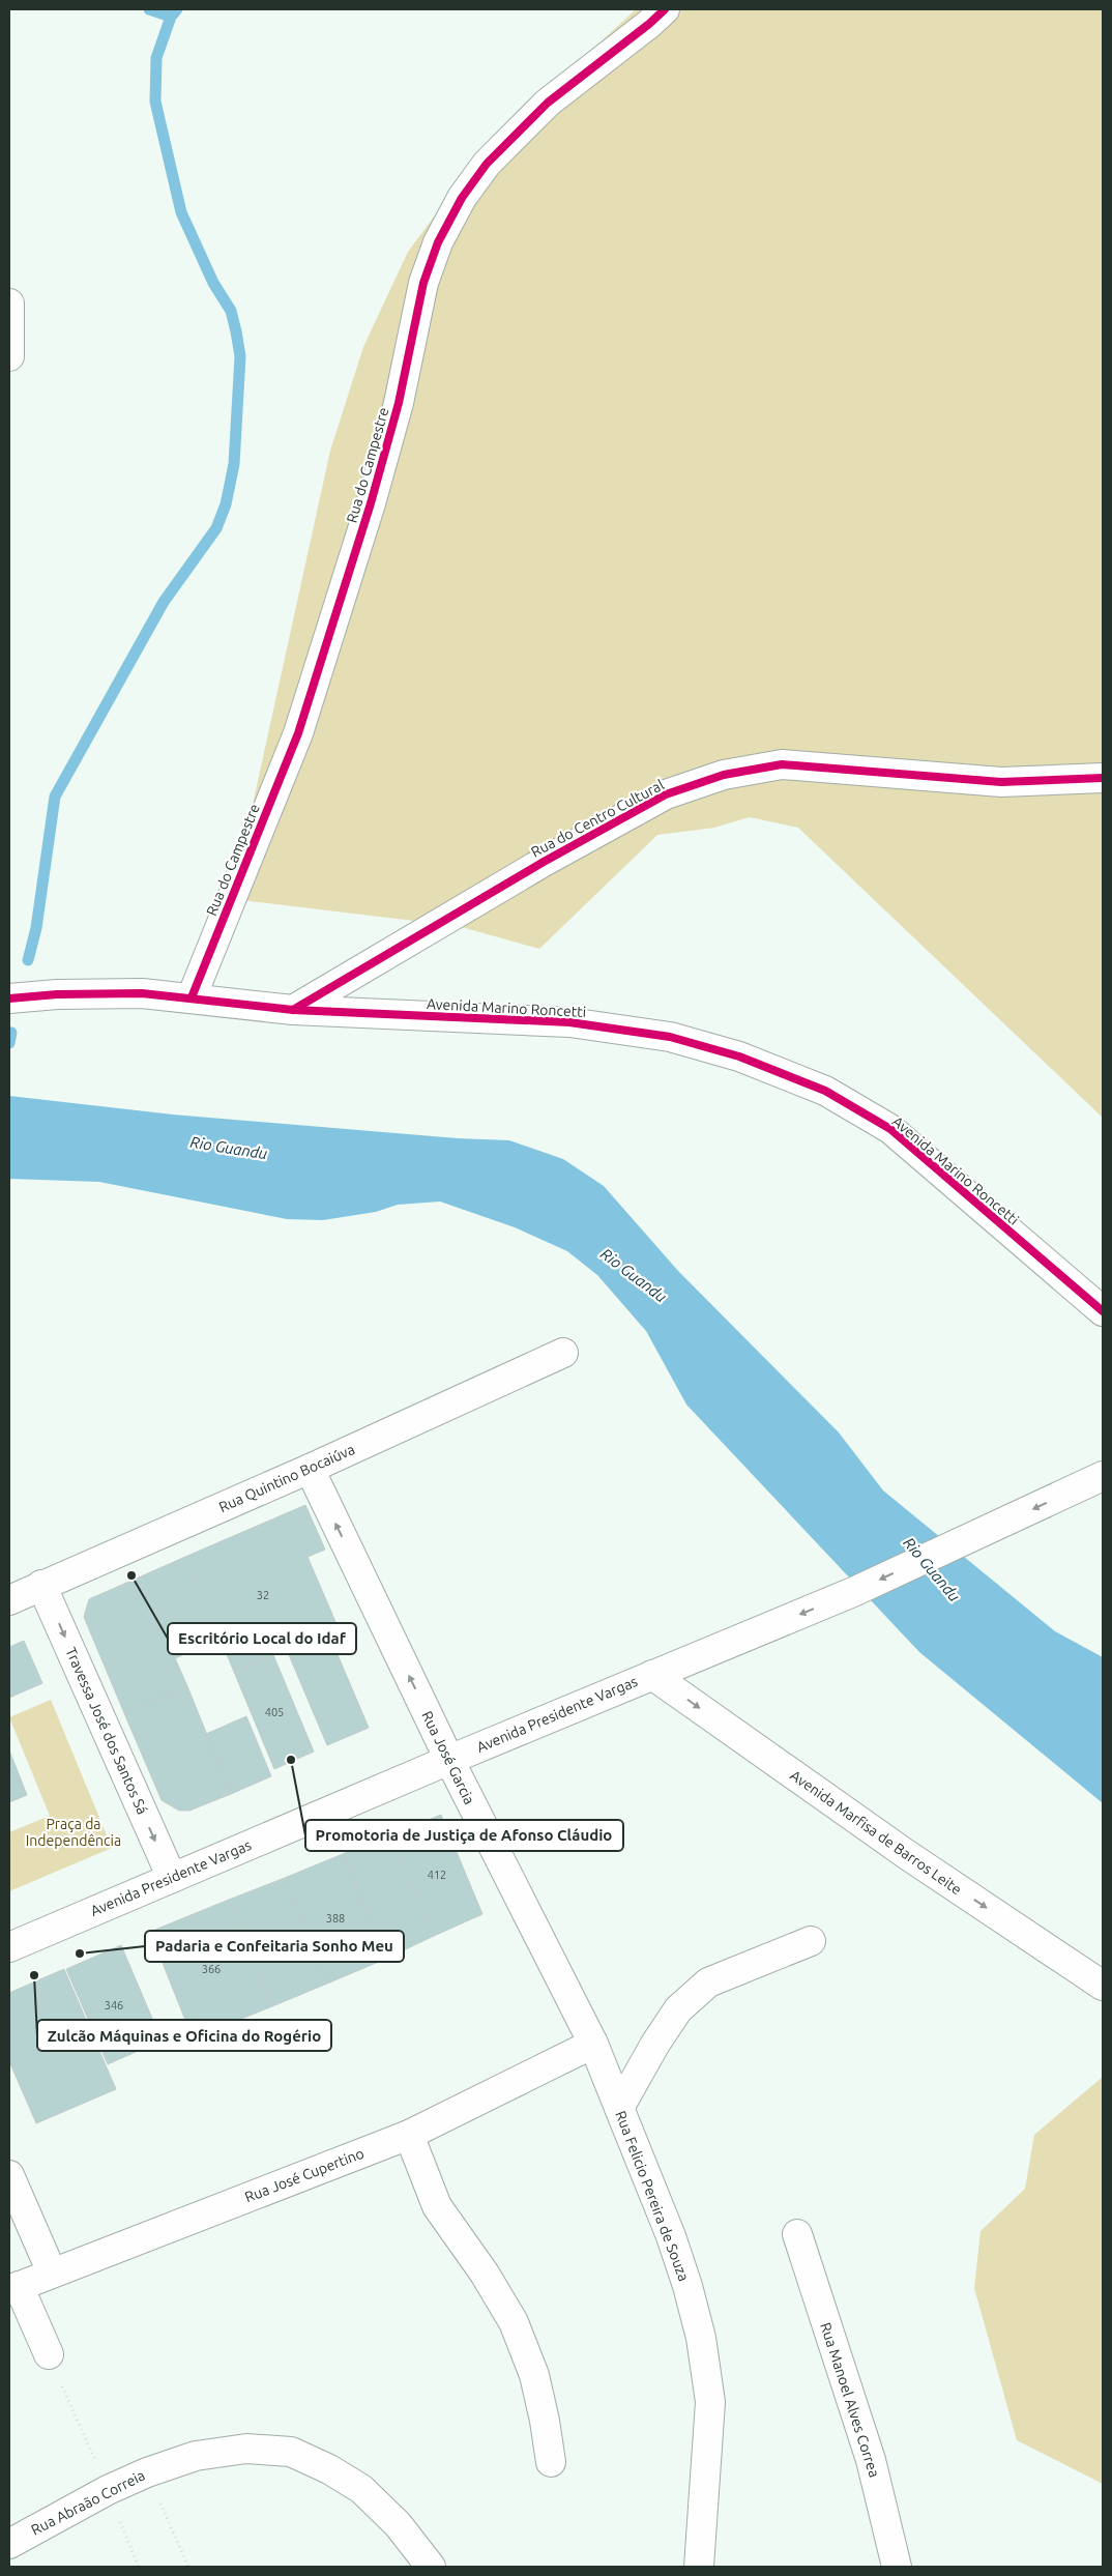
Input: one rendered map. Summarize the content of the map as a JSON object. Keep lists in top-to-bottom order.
{
  "streets": {
    "street": [
      "Rua do Campestre",
      "Rua do Centro Cultural",
      "Avenida Marino Roncetti",
      "Rua Quintino Bocaiúva",
      "Avenida Presidente Vargas",
      "Travessa José dos Santos Sá",
      "Rua José Garcia",
      "Avenida Marfisa de Barros Leite",
      "Rua José Cupertino",
      "Rua Felicio Pereira de Souza",
      "Rua Manoel Alves Correa",
      "Rua Abraão Correia"
    ]
  },
  "crossings": [
    ["Rua do Campestre", "Avenida Marino Roncetti"],
    ["Rua do Centro Cultural", "Avenida Marino Roncetti"],
    ["Rua Quintino Bocaiúva", "Travessa José dos Santos Sá"],
    ["Rua Quintino Bocaiúva", "Rua José Garcia"],
    ["Avenida Presidente Vargas", "Travessa José dos Santos Sá"],
    ["Avenida Presidente Vargas", "Rua José Garcia"],
    ["Avenida Presidente Vargas", "Avenida Marfisa de Barros Leite"],
    ["Rua José Garcia", "Rua José Cupertino"],
    ["Rua José Garcia", "Rua Felicio Pereira de Souza"],
    ["Rua José Cupertino", "Rua Felicio Pereira de Souza"]
  ],
  "one_way": [
    "Avenida Presidente Vargas",
    "Travessa José dos Santos Sá",
    "Rua José Garcia",
    "Avenida Marfisa de Barros Leite"
  ],
  "water": ["Rio Guandu"],
  "parks": ["Praça da Independência"],
  "places": [
    "Escritório Local do Idaf",
    "Promotoria de Justiça de Afonso Cláudio",
    "Padaria e Confeitaria Sonho Meu",
    "Zulcão Máquinas e Oficina do Rogério"
  ],
  "house_numbers": [
    "32",
    "405",
    "412",
    "388",
    "366",
    "346"
  ]
}
